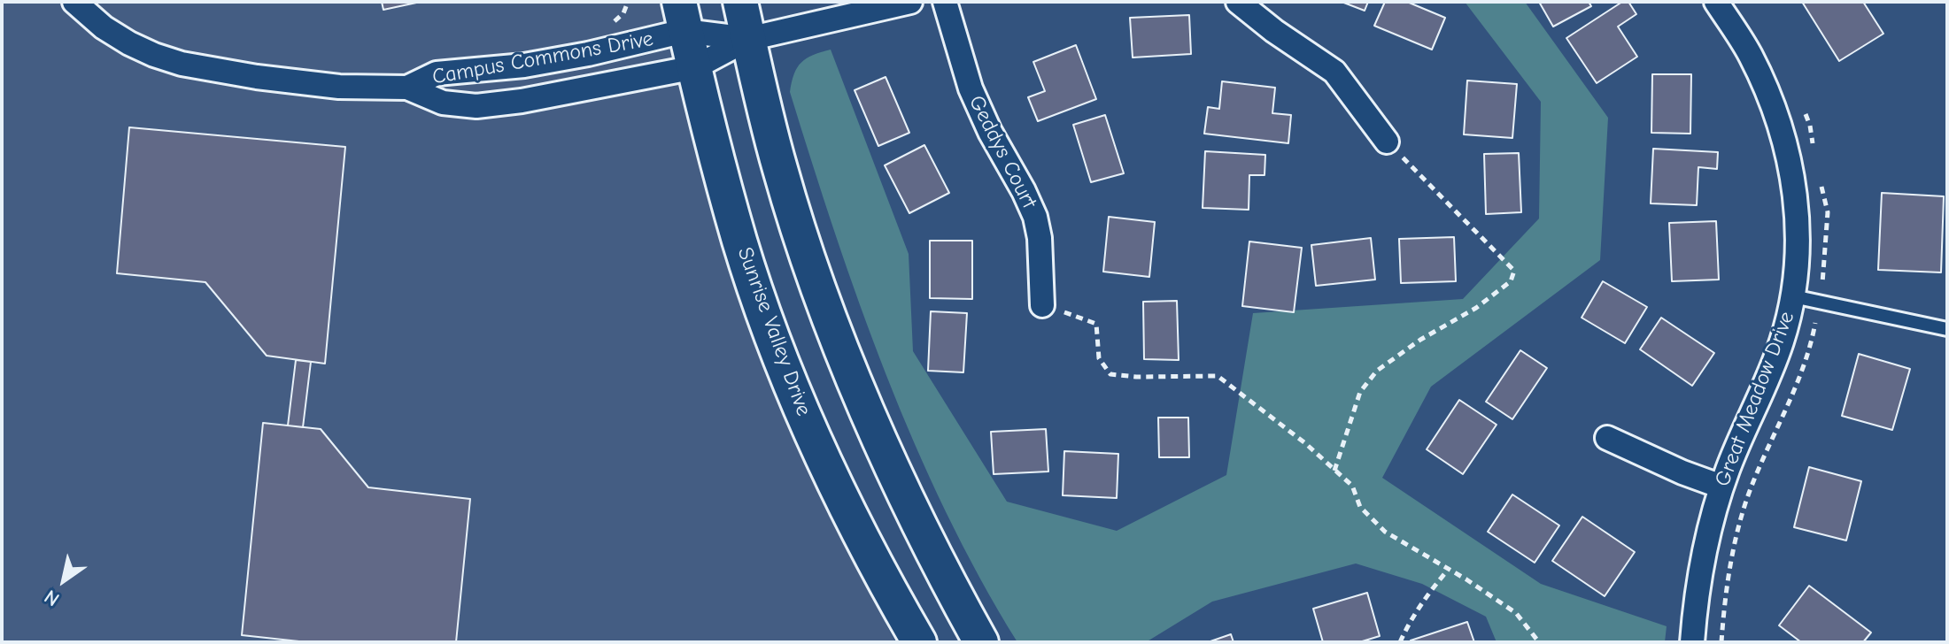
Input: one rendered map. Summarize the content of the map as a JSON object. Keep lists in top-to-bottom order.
{
  "streets": {
    "main road": ["Sunrise Valley Drive"],
    "street": ["Campus Commons Drive", "Geddys Court", "Great Meadow Drive"]
  },
  "crossings": [
    ["Campus Commons Drive", "Sunrise Valley Drive"]
  ],
  "north": "bottom left"
}
